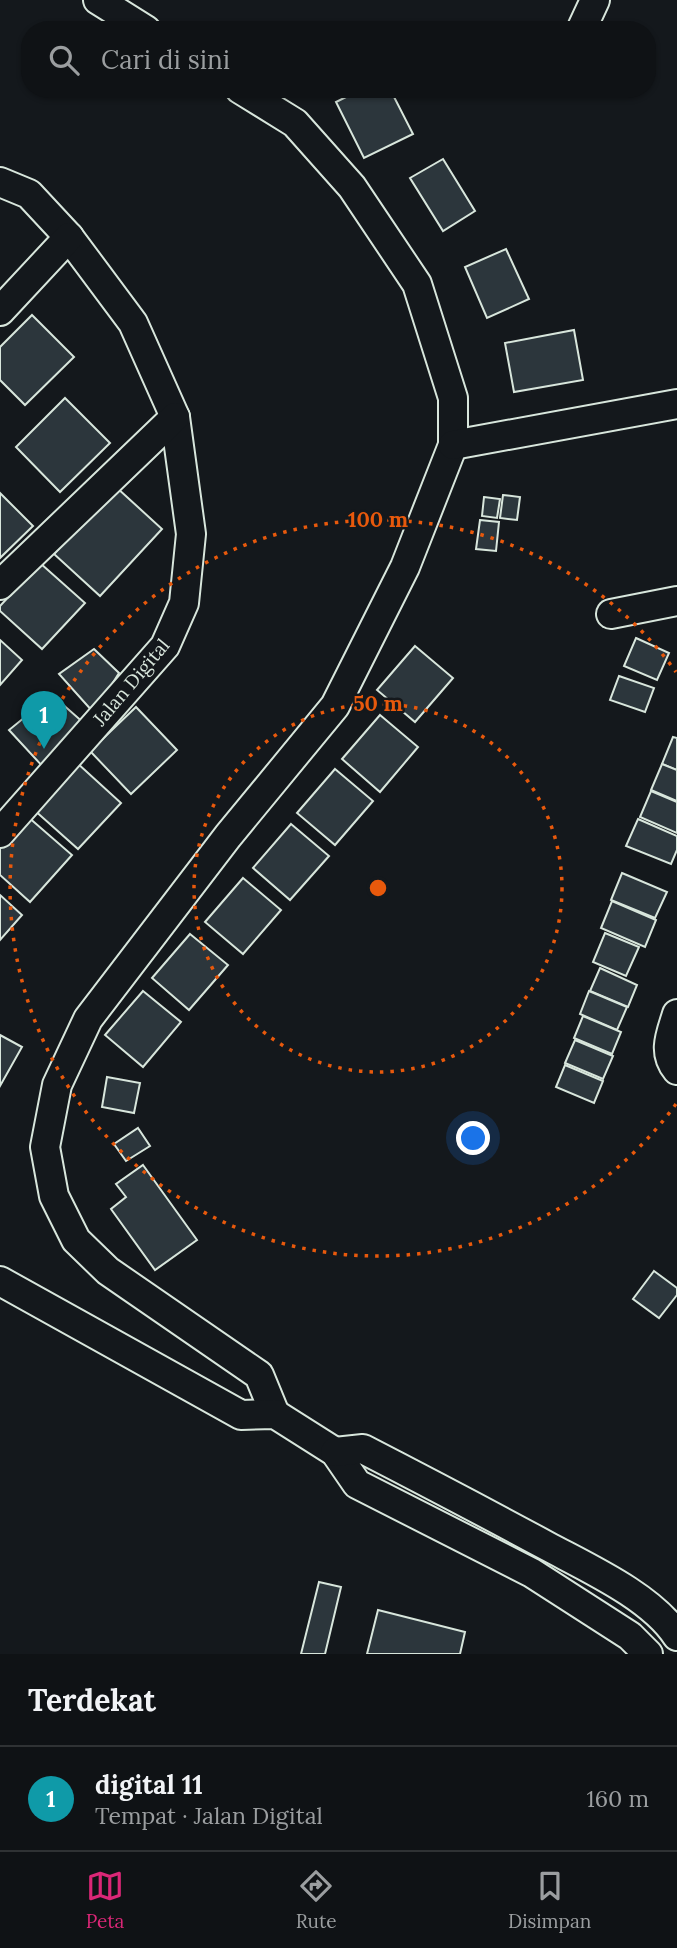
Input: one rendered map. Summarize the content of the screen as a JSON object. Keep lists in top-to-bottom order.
{
  "streets": {
    "street": ["Jalan Digital"]
  },
  "page": {
    "search": "Cari di sini",
    "pins": "1",
    "heading": "Terdekat",
    "list": [
      {
        "mark": "1",
        "name": "digital 11",
        "note": "Tempat · Jalan Digital",
        "value": "160 m"
      }
    ],
    "nav": ["Peta", "Rute", "Disimpan"]
  },
  "rings": ["100 m", "50 m"]
}
